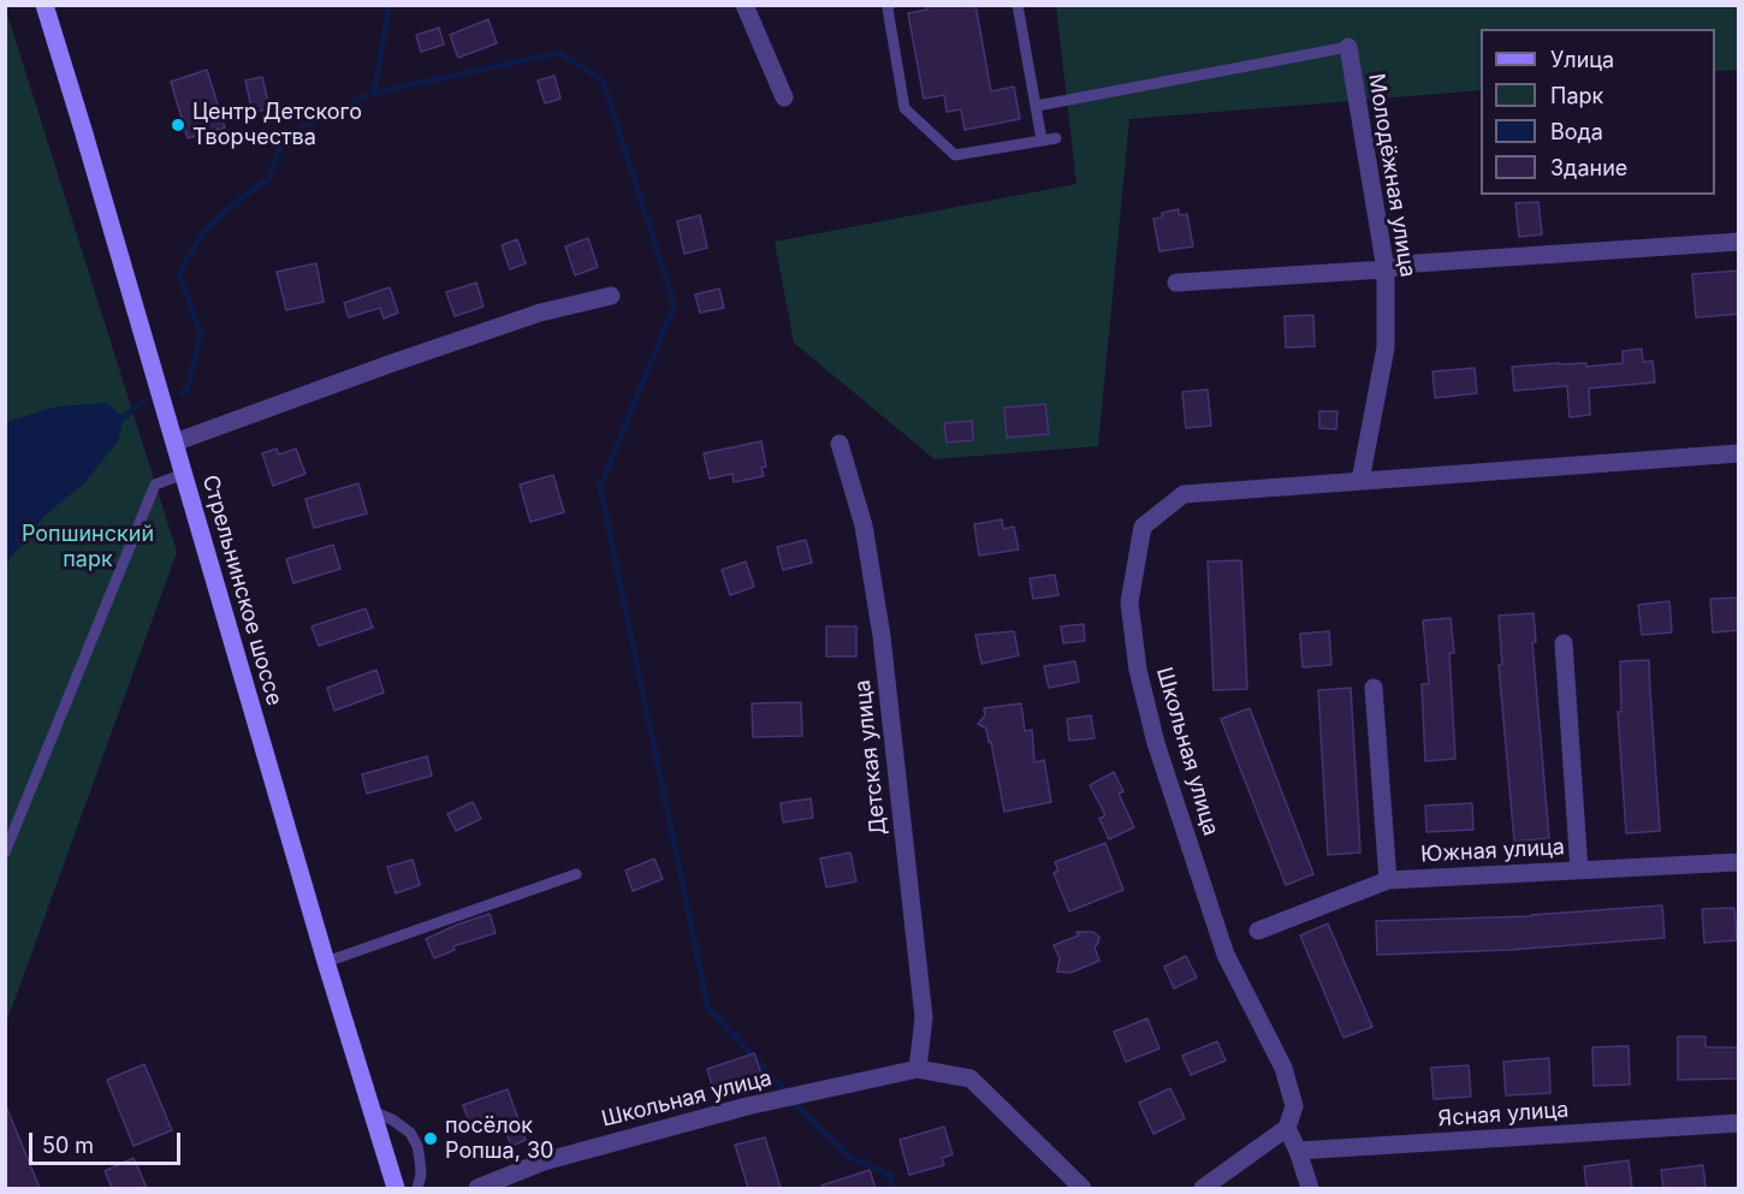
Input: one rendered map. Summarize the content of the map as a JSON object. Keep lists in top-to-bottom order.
{
  "streets": {
    "main road": ["Стрельнинское шоссе"],
    "street": [
      "Молодёжная улица",
      "Школьная улица",
      "Детская улица",
      "Южная улица",
      "Ясная улица"
    ]
  },
  "crossings": [
    ["Молодёжная улица", "Школьная улица"],
    ["Школьная улица", "Детская улица"]
  ],
  "parks": ["Ропшинский парк"],
  "places": ["Центр Детского Творчества", "посёлок Ропша, 30"],
  "legend": [
    "Улица",
    "Парк",
    "Вода",
    "Здание"
  ],
  "scale_bar": "50 m"
}
